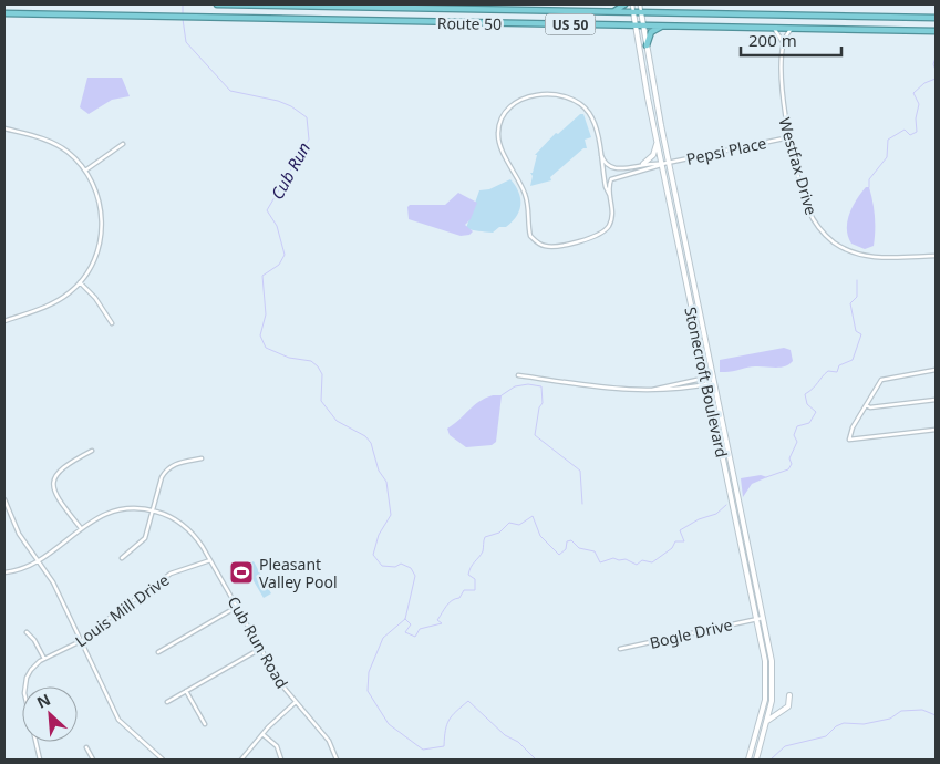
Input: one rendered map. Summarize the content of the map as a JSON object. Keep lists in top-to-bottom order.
{
  "streets": {
    "highway": ["Route 50", "US 50"],
    "main road": ["Stonecroft Boulevard"],
    "street": [
      "Pepsi Place",
      "Westfax Drive",
      "Louis Mill Drive",
      "Bogle Drive",
      "Cub Run Road"
    ]
  },
  "crossings": [
    ["Route 50", "Stonecroft Boulevard"],
    ["Pepsi Place", "Westfax Drive"],
    ["Pepsi Place", "Stonecroft Boulevard"],
    ["Stonecroft Boulevard", "Bogle Drive"],
    ["Louis Mill Drive", "Cub Run Road"]
  ],
  "water": ["Cub Run"],
  "places": {
    "sports": ["Pleasant Valley Pool"]
  },
  "scale_bar": "200 m",
  "north": "top left"
}
